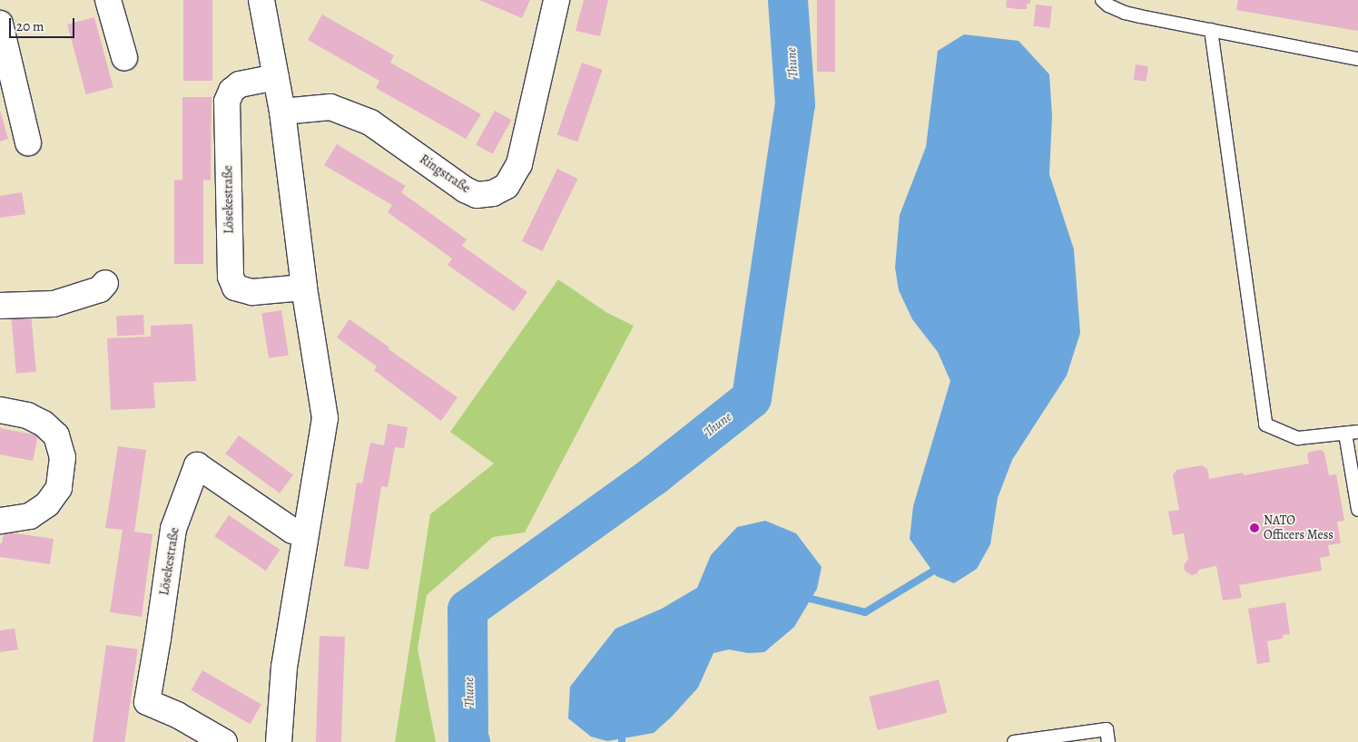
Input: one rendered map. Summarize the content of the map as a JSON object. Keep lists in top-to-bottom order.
{
  "streets": {
    "street": ["Ringstraße", "Lösekestraße"]
  },
  "water": ["Thune"],
  "places": ["NATO Officers Mess"],
  "scale_bar": "20 m"
}
